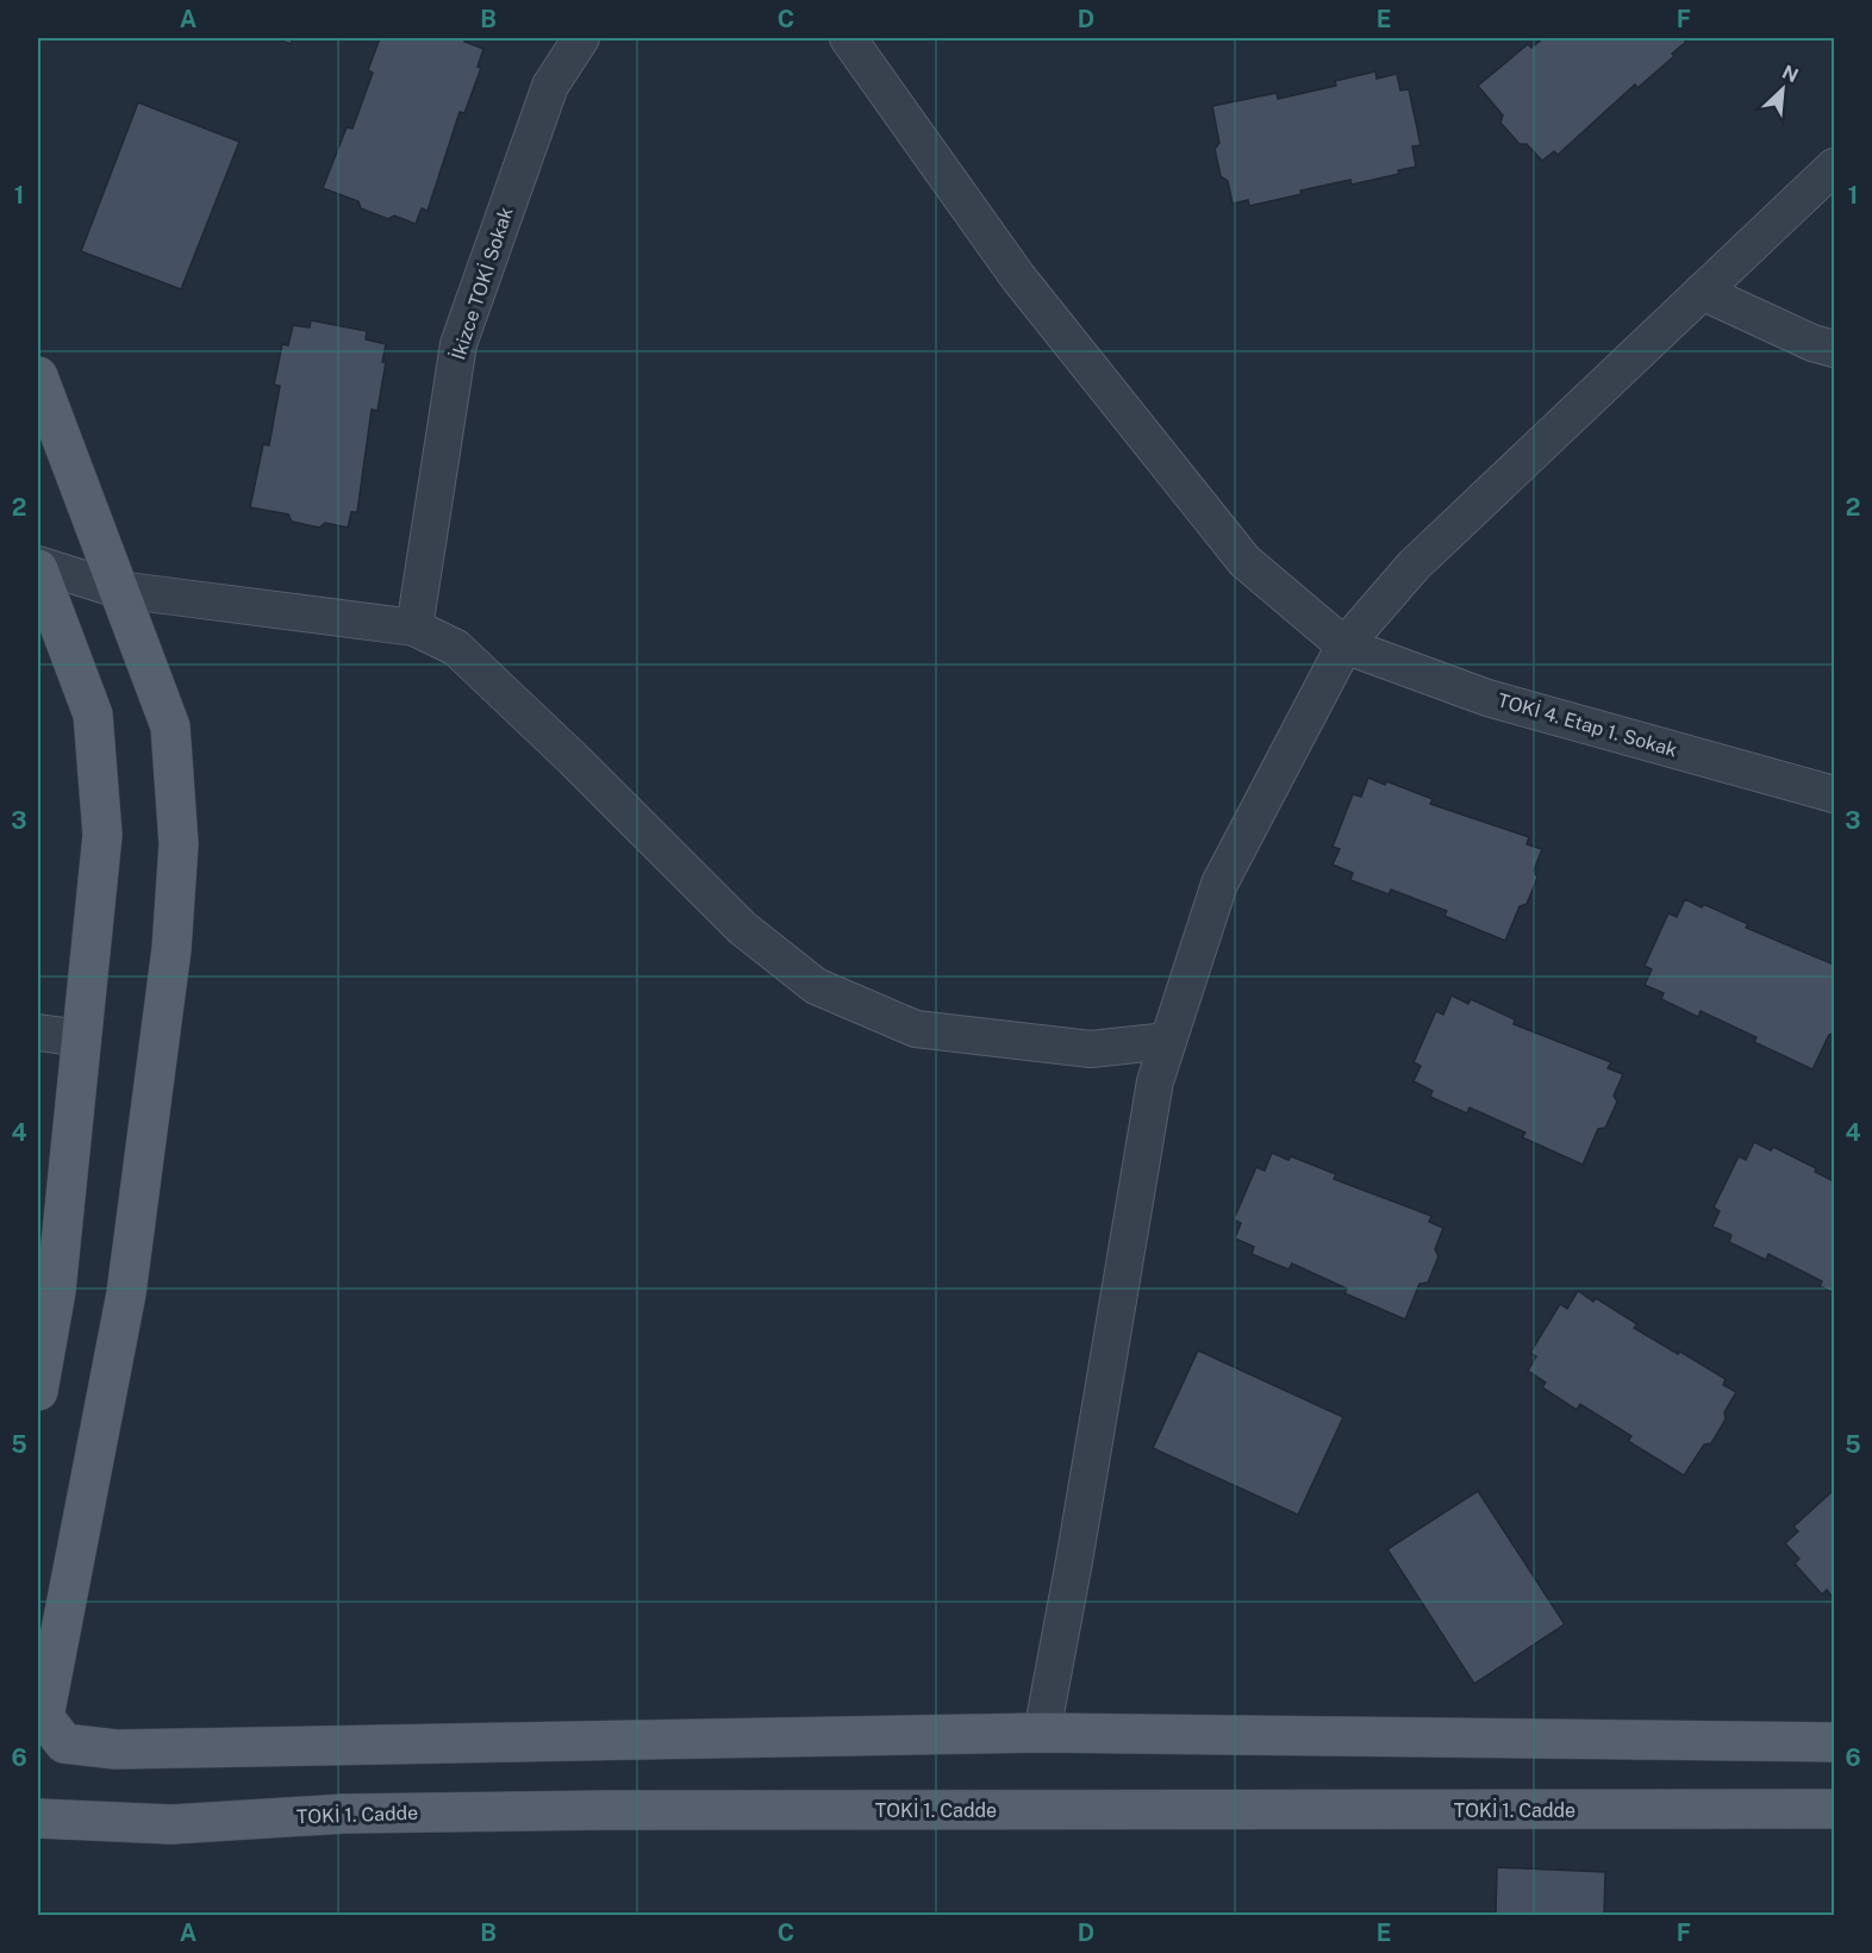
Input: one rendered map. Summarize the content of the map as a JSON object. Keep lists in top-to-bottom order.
{
  "streets": {
    "main road": ["TOKİ 1. Cadde"],
    "street": ["İkizce TOKİ Sokak", "TOKİ 4. Etap 1. Sokak"]
  },
  "north": "top right",
  "grid": {
    "columns": [
      "A",
      "B",
      "C",
      "D",
      "E",
      "F"
    ],
    "rows": [
      "1",
      "2",
      "3",
      "4",
      "5",
      "6"
    ]
  }
}
